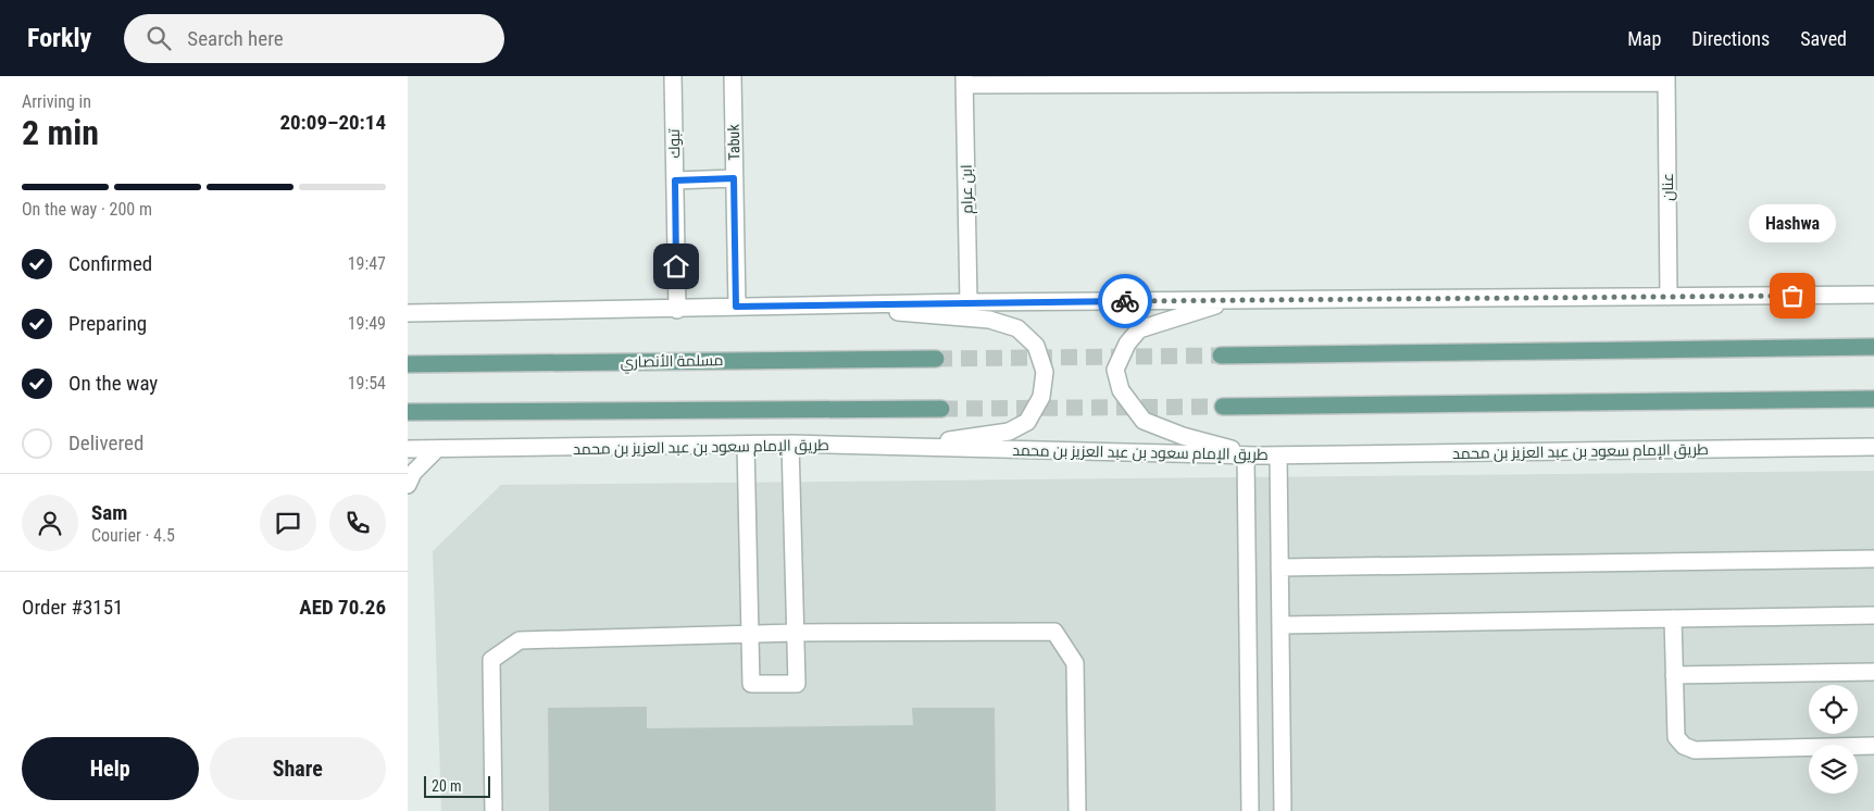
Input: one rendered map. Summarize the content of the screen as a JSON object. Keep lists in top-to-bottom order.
{
  "streets": {
    "main road": ["مسلمة الأنصاري"],
    "street": [
      "Tabuk",
      "تبوك",
      "عنان",
      "ابن عرام",
      "طريق الإمام سعود بن عبد العزيز بن محمد"
    ]
  },
  "places": ["Hashwa"],
  "scale_bar": "20 m",
  "page": {
    "header": "Forkly",
    "search": "Search here",
    "nav": ["Map", "Directions", "Saved"],
    "heading": ["2 min", "Arriving in", "20:09–20:14"],
    "panel": [
      "Sam",
      "Courier · 4.5",
      "Order #3151",
      "AED 70.26"
    ],
    "bar": "On the way · 200 m",
    "bubble": "Hashwa",
    "list": [
      ["Confirmed", "19:47"],
      ["Preparing", "19:49"],
      ["On the way", "19:54"],
      "Delivered"
    ],
    "buttons": ["Help", "Share"],
    "scale": "20 m"
  }
}
